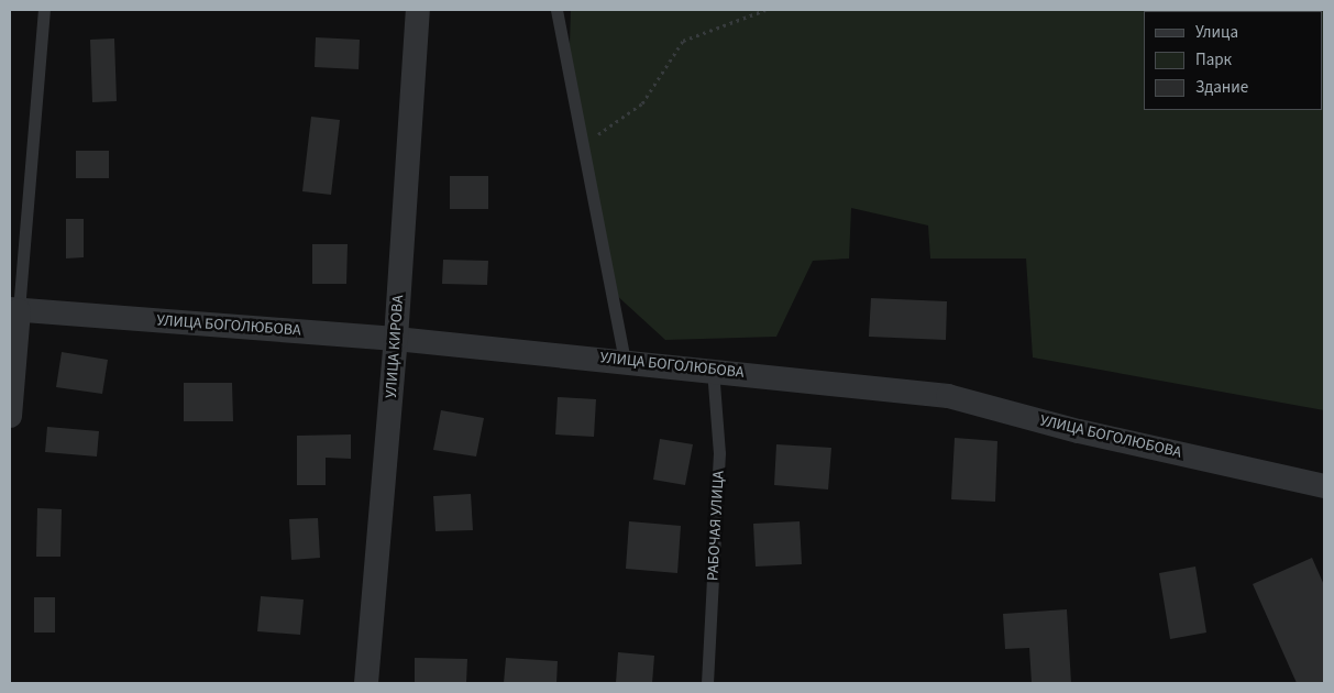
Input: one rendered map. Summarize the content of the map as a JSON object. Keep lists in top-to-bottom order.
{
  "streets": {
    "street": ["УЛИЦА БОГОЛЮБОВА", "УЛИЦА КИРОВА"],
    "lane": ["РАБОЧАЯ УЛИЦА"]
  },
  "crossings": [
    ["УЛИЦА БОГОЛЮБОВА", "УЛИЦА КИРОВА"],
    ["УЛИЦА БОГОЛЮБОВА", "РАБОЧАЯ УЛИЦА"]
  ],
  "legend": ["Улица", "Парк", "Здание"]
}
